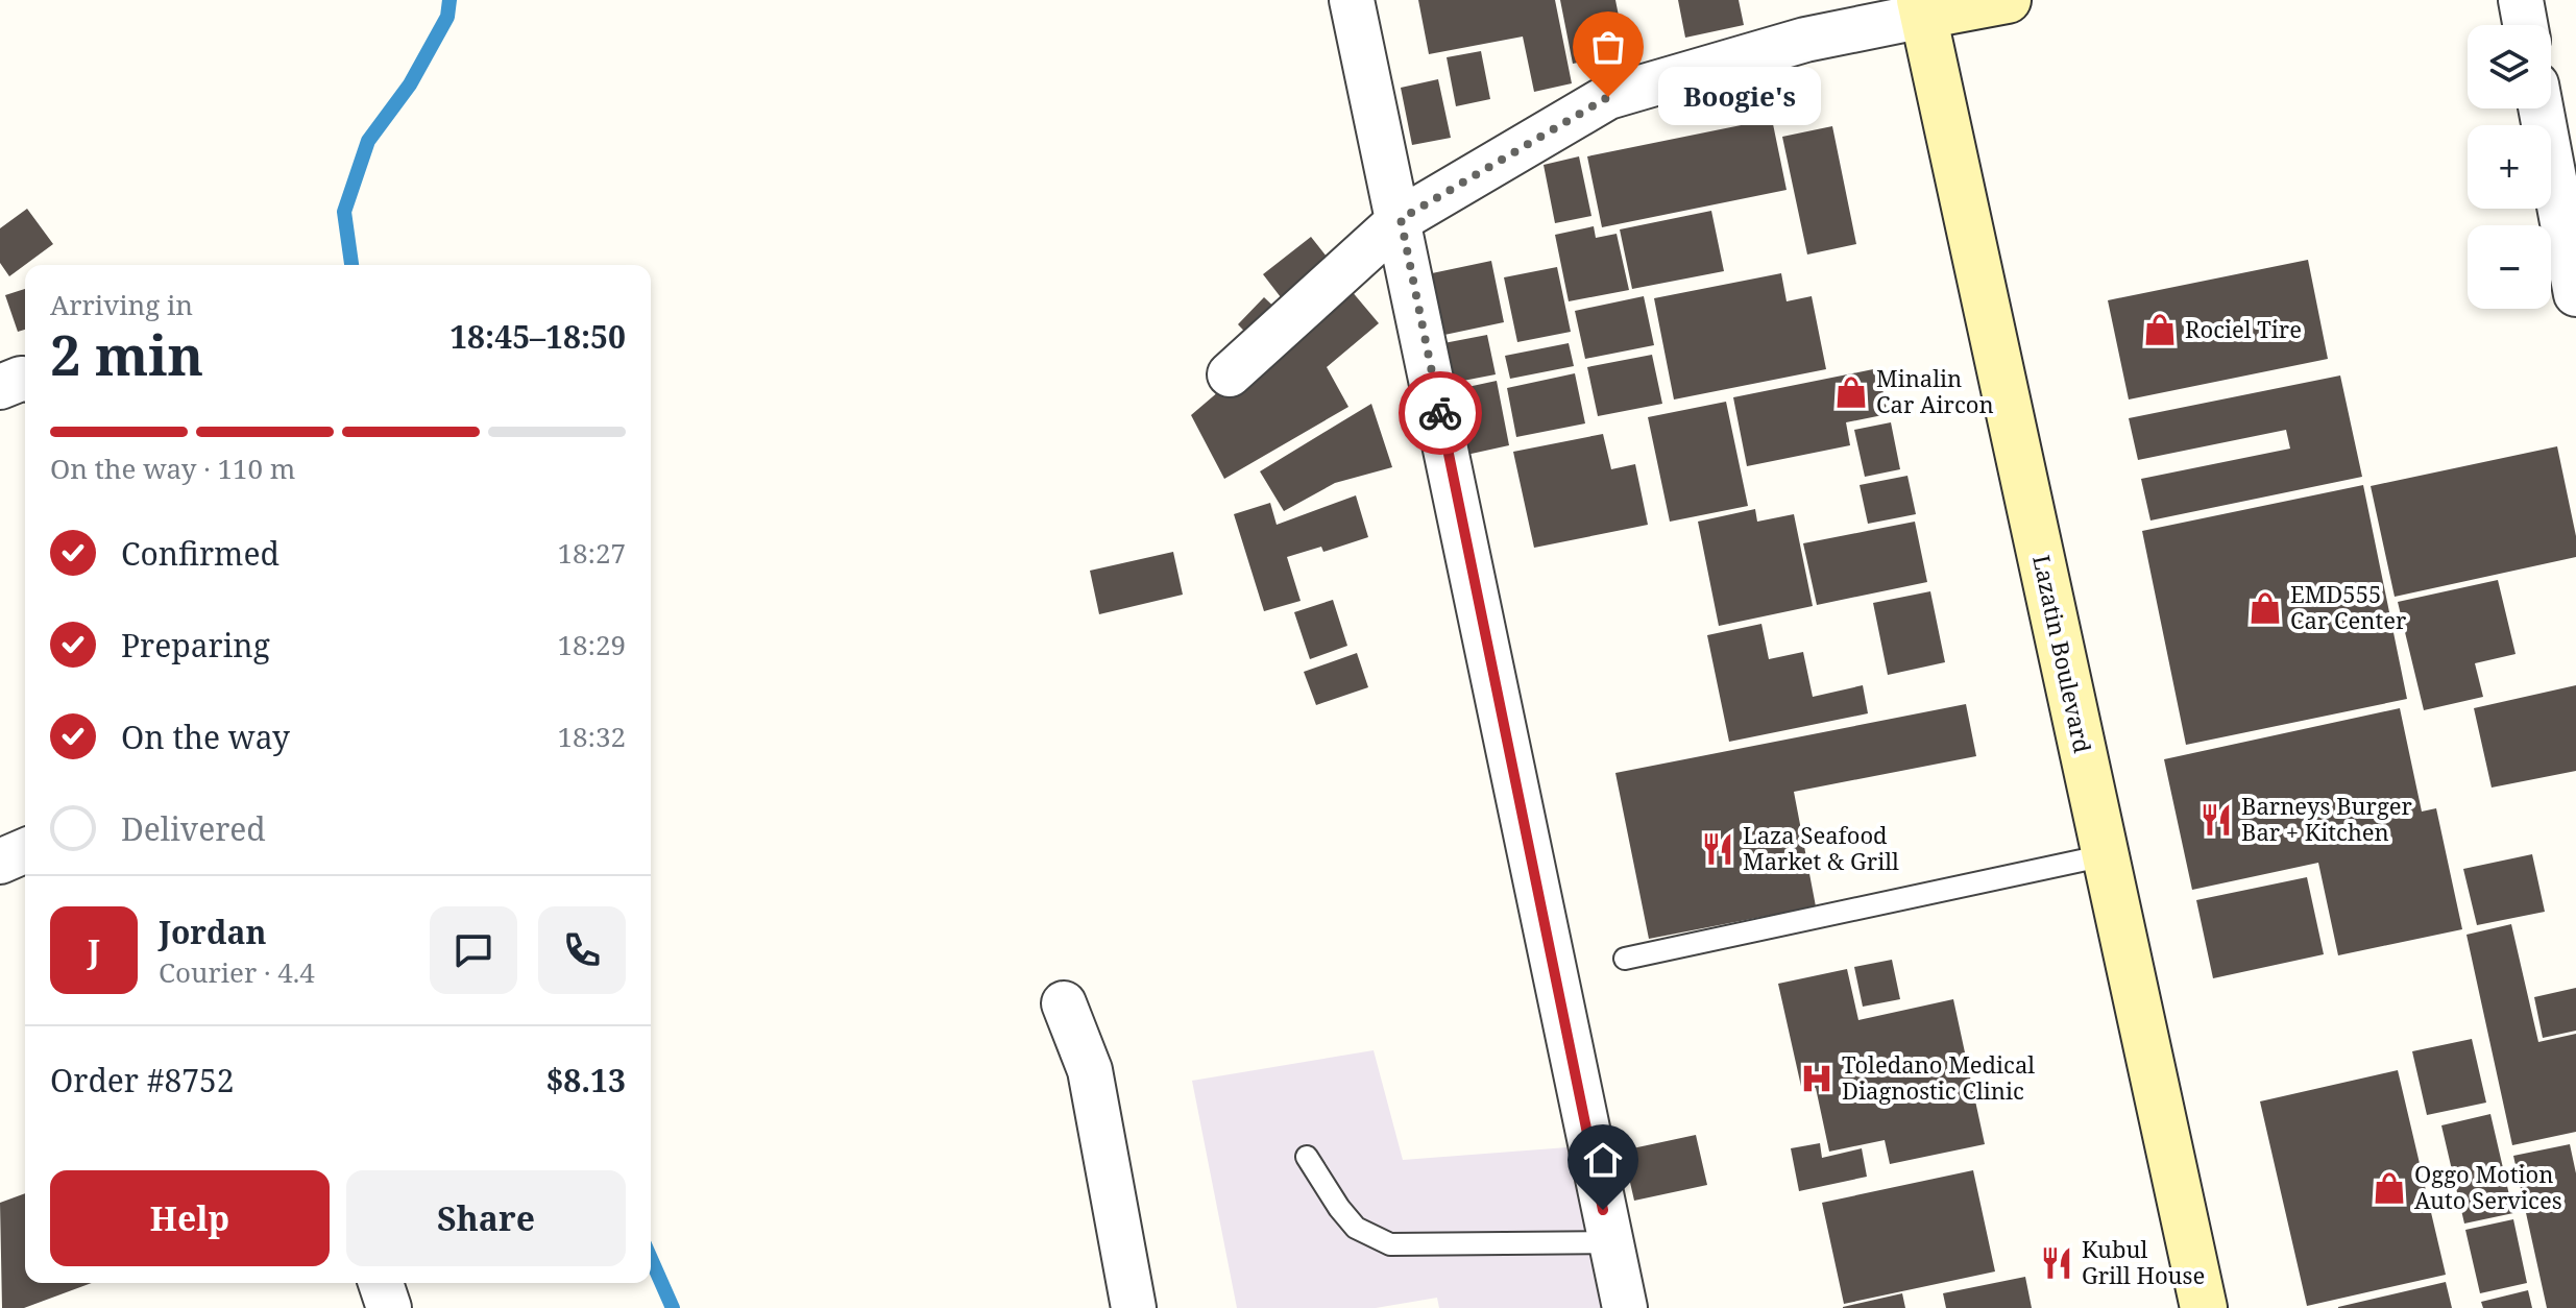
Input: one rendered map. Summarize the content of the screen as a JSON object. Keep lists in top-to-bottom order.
{
  "streets": {
    "main road": ["Lazatin Boulevard"]
  },
  "places": {
    "other": ["Boogie's"],
    "shop": [
      "Rociel Tire",
      "Minalin Car Aircon",
      "EMD555 Car Center",
      "Oggo Motion Auto Services"
    ],
    "restaurant": ["Barneys Burger Bar + Kitchen", "Laza Seafood Market & Grill", "Kubul Grill House"],
    "hospital": ["Toledano Medical Diagnostic Clinic"]
  },
  "page": {
    "map_buttons": ["+", "−"],
    "bubble": "Boogie's",
    "heading": ["2 min", "Arriving in", "18:45–18:50"],
    "panel": [
      "Jordan",
      "Courier · 4.4",
      "Order #8752",
      "$8.13"
    ],
    "bar": "On the way · 110 m",
    "list": [
      ["Confirmed", "18:27"],
      ["Preparing", "18:29"],
      ["On the way", "18:32"],
      "Delivered"
    ],
    "round": "J",
    "buttons": ["Help", "Share"]
  }
}
